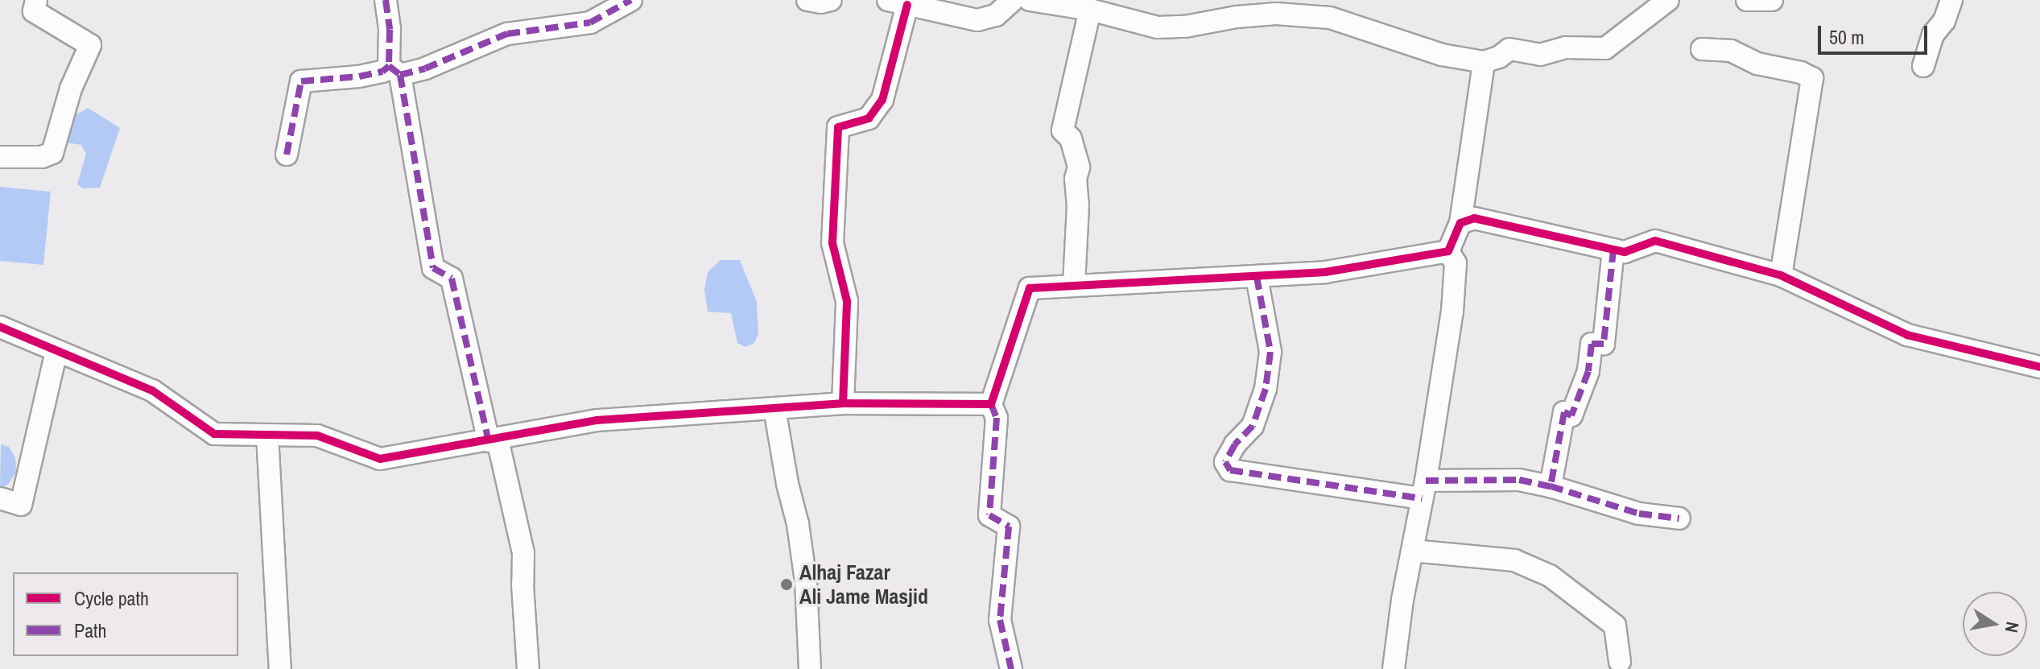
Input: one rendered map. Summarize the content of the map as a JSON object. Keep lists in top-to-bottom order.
{
  "places": ["Alhaj Fazar Ali Jame Masjid"],
  "legend": ["Cycle path", "Path"],
  "scale_bar": "50 m",
  "north": "right"
}
